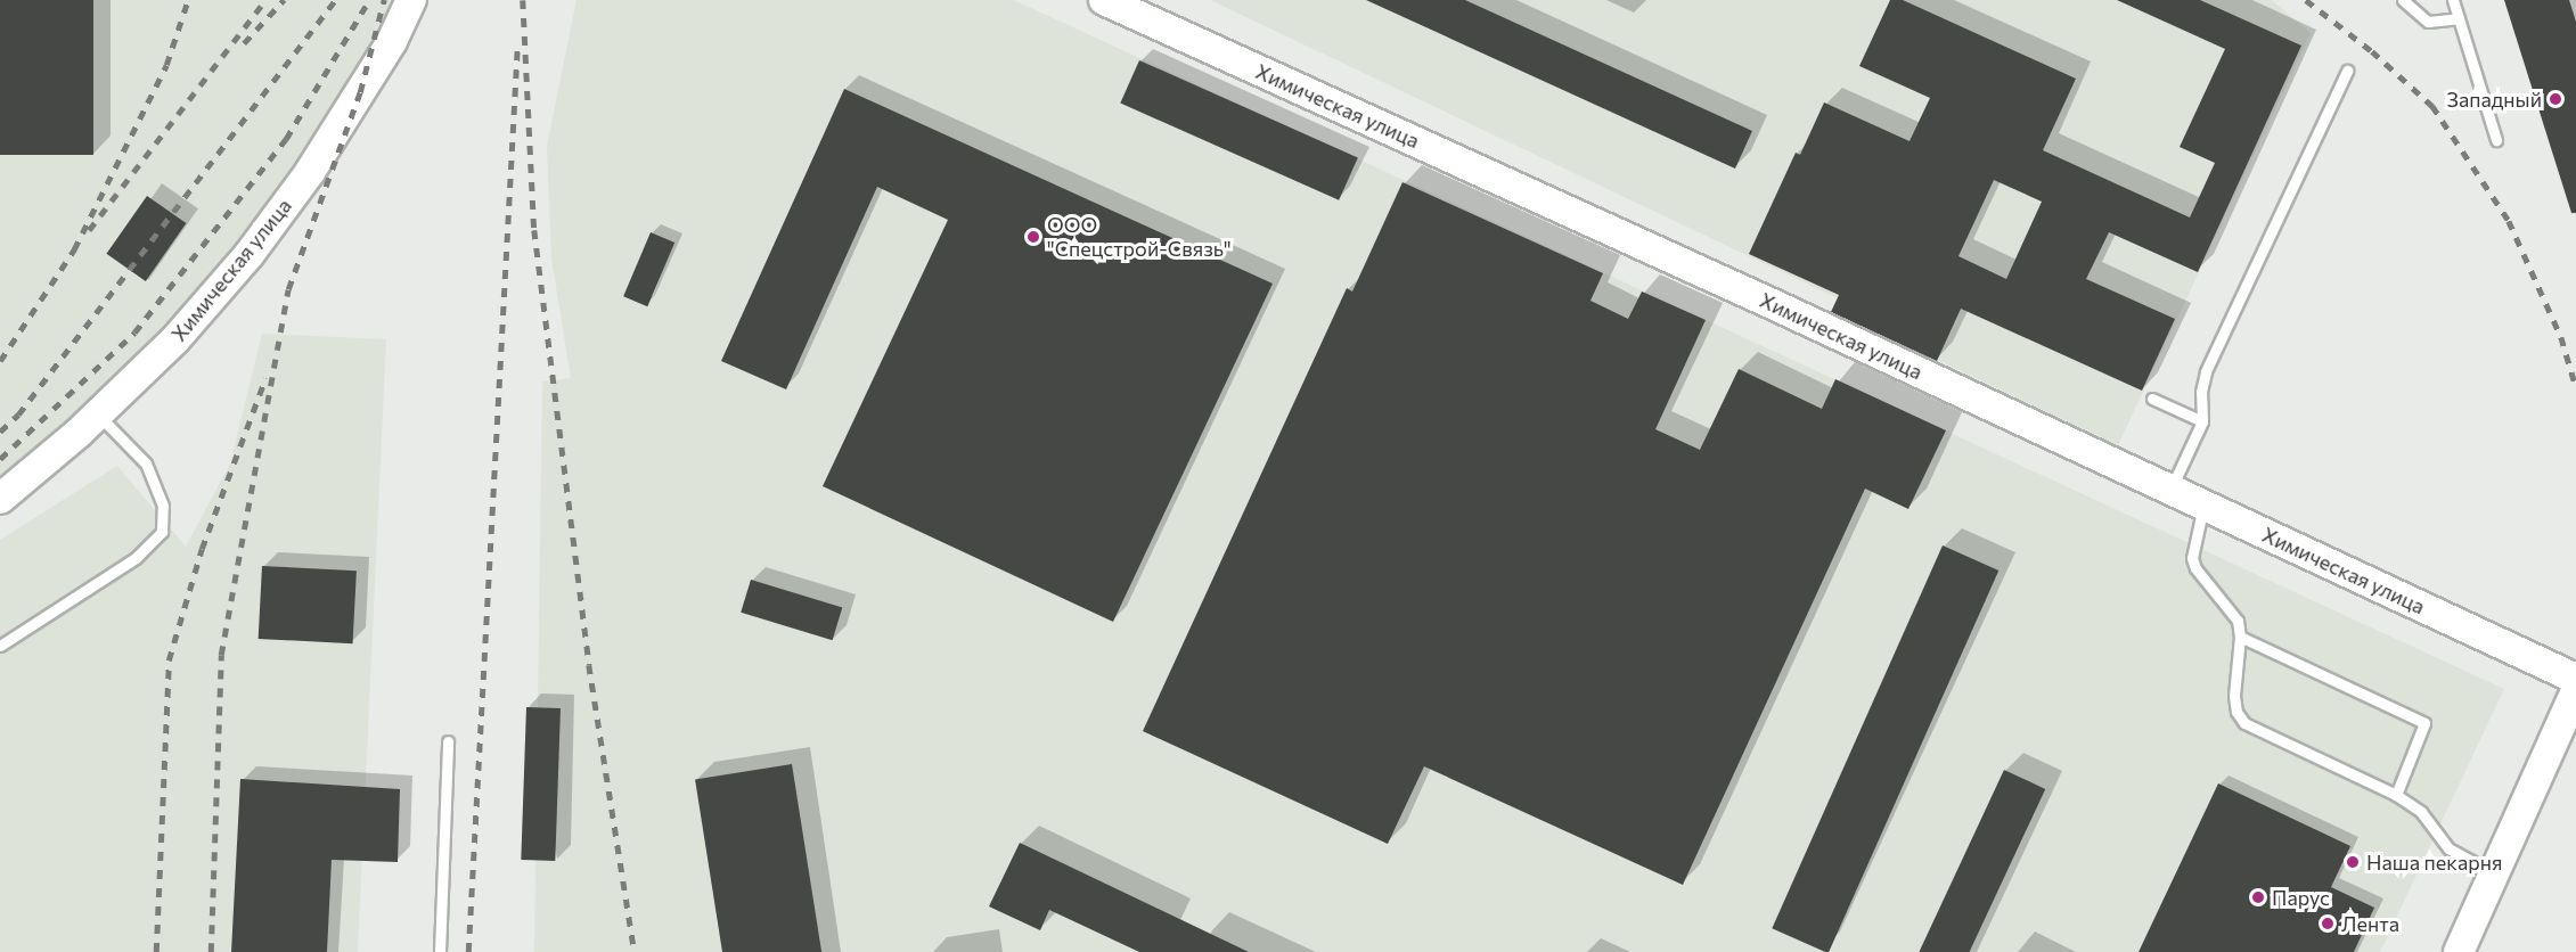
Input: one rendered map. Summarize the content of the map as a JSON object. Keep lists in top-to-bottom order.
{
  "streets": {
    "street": ["Химическая улица"]
  },
  "places": [
    "Западный",
    "ООО \"Спецстрой-Связь\"",
    "Наша пекарня",
    "Парус",
    "Лента"
  ]
}
